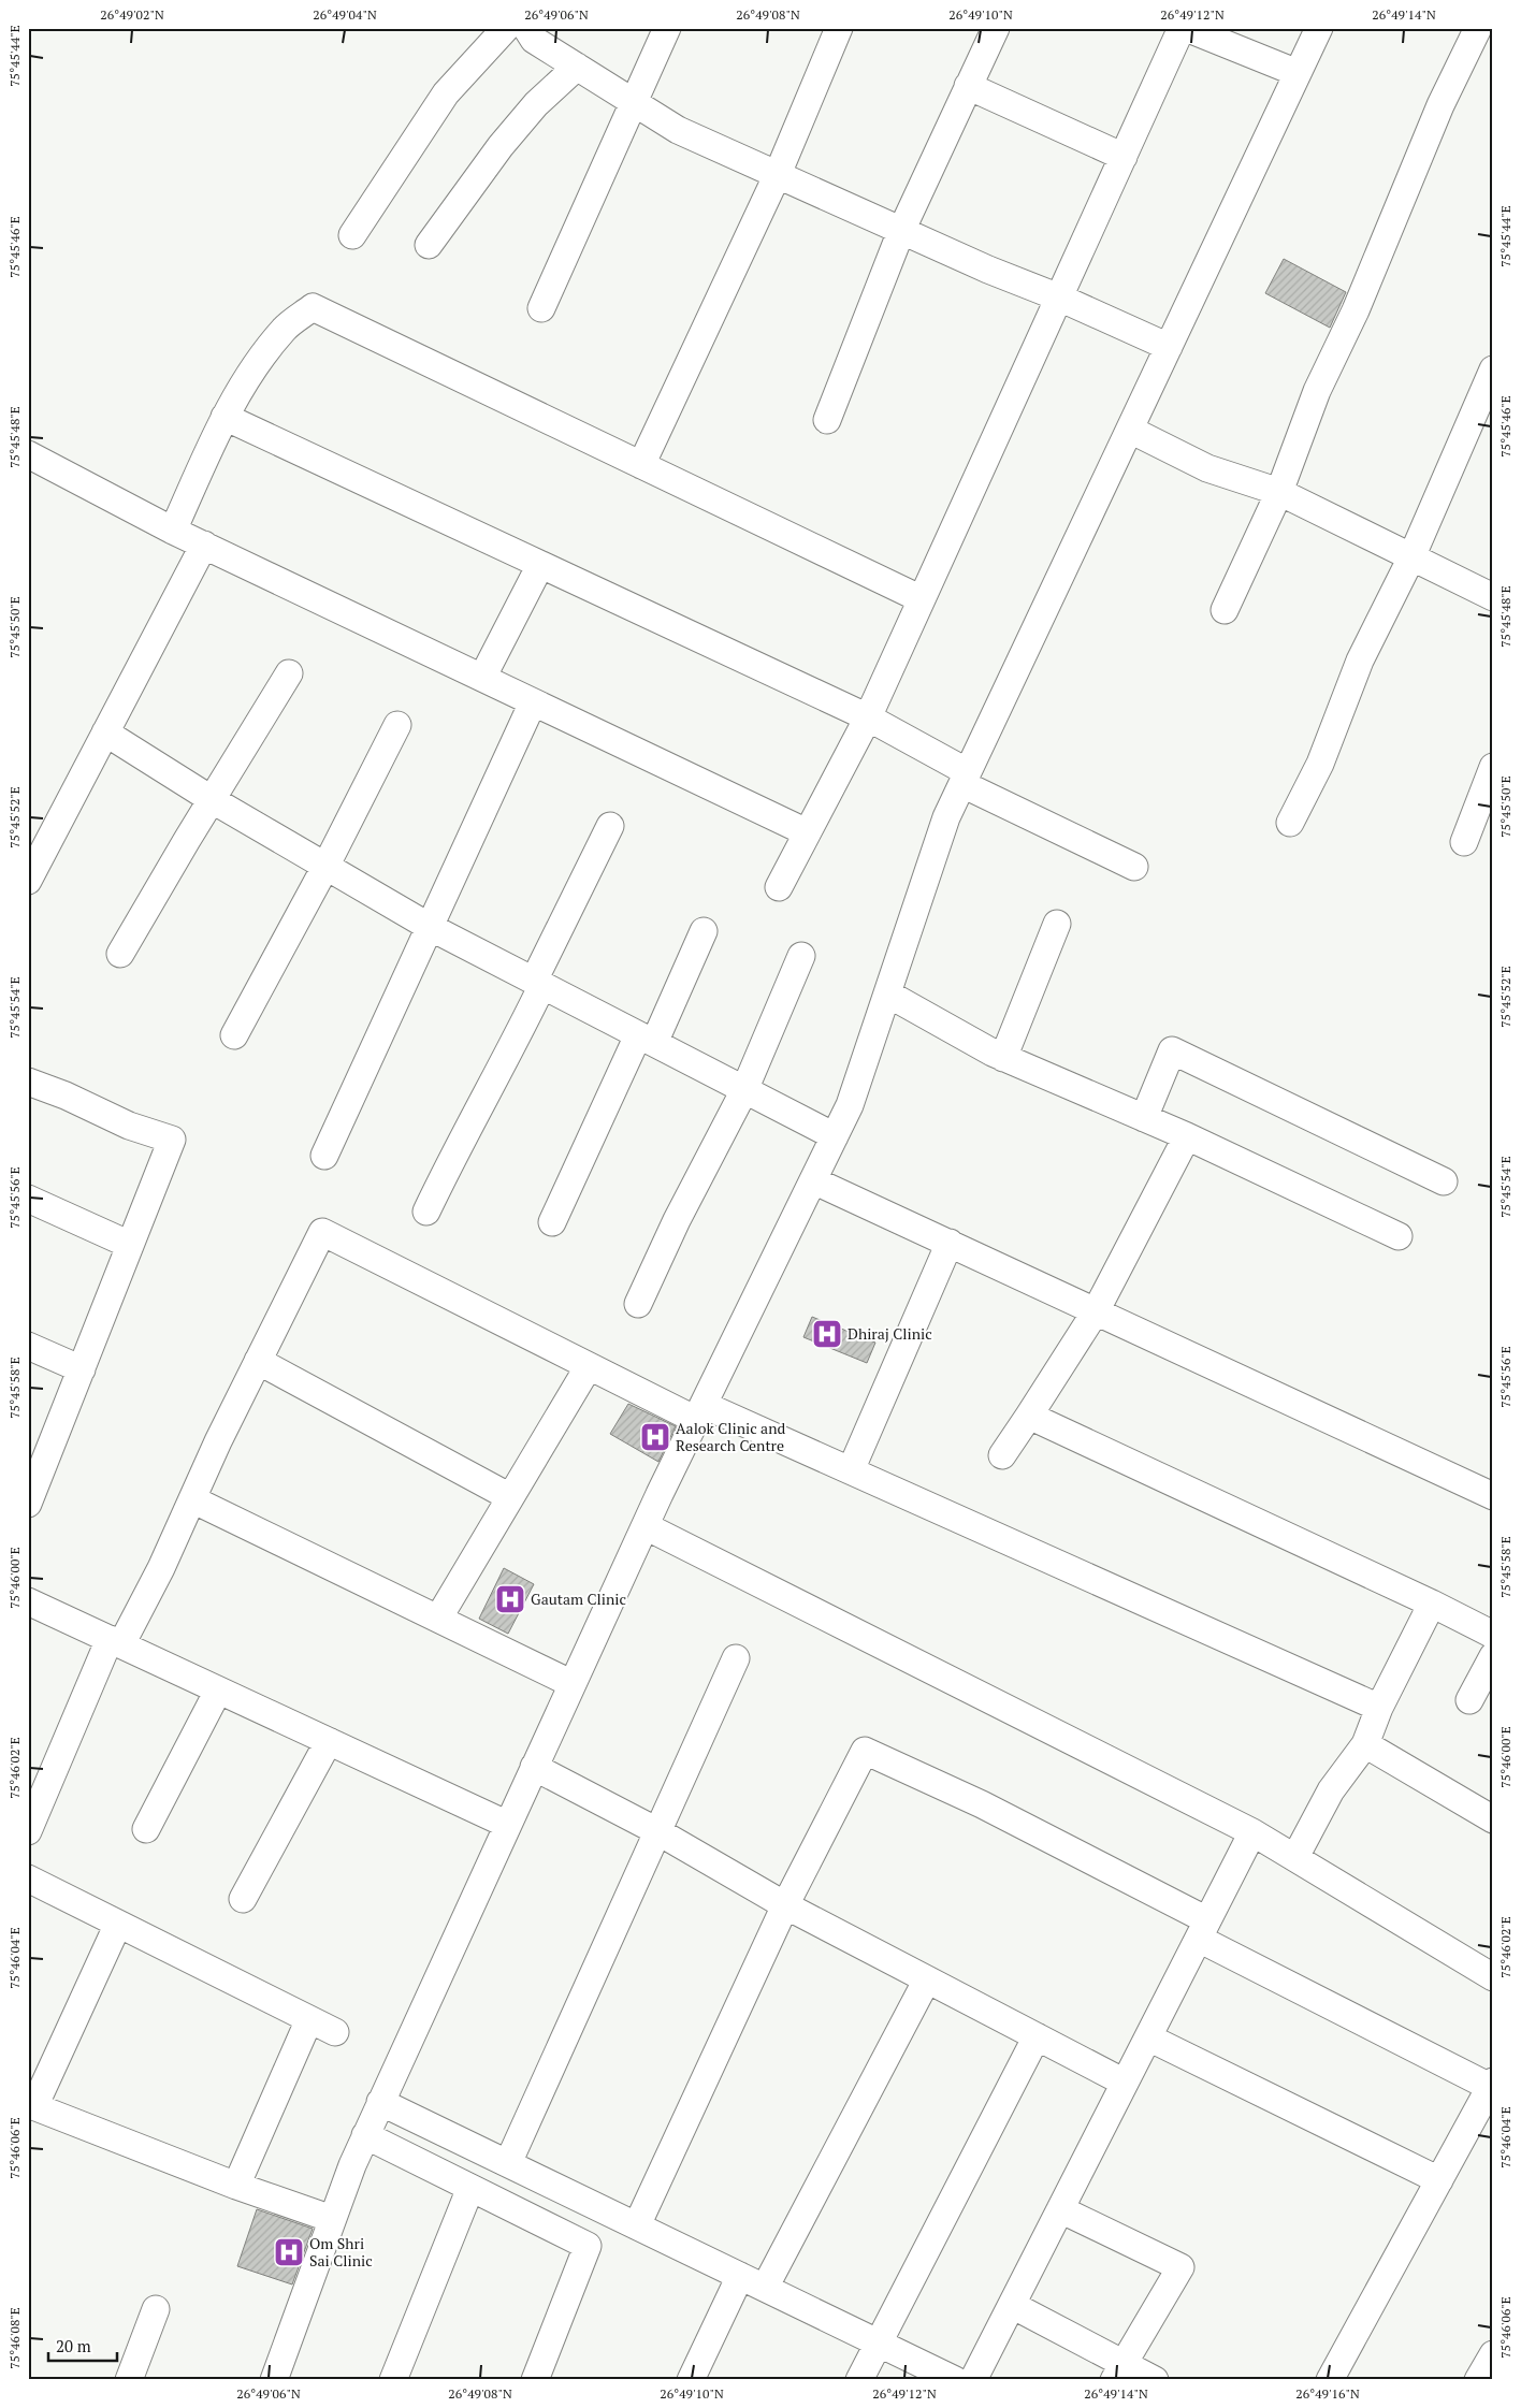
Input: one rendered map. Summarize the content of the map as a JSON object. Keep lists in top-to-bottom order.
{
  "places": {
    "hospital": [
      "Dhiraj Clinic",
      "Aalok Clinic and Research Centre",
      "Gautam Clinic",
      "Om Shri Sai Clinic"
    ]
  },
  "scale_bar": "20 m",
  "coordinates": [
    "26°49'02\"N",
    "26°49'04\"N",
    "26°49'06\"N",
    "26°49'08\"N",
    "26°49'10\"N",
    "26°49'12\"N",
    "26°49'14\"N",
    "75°45'44\"E",
    "75°45'46\"E",
    "75°45'48\"E",
    "75°45'50\"E",
    "75°45'52\"E",
    "75°45'54\"E",
    "75°45'56\"E",
    "75°45'58\"E",
    "75°46'00\"E",
    "75°46'02\"E",
    "75°46'04\"E",
    "75°46'06\"E",
    "75°46'08\"E",
    "26°49'16\"N"
  ]
}
